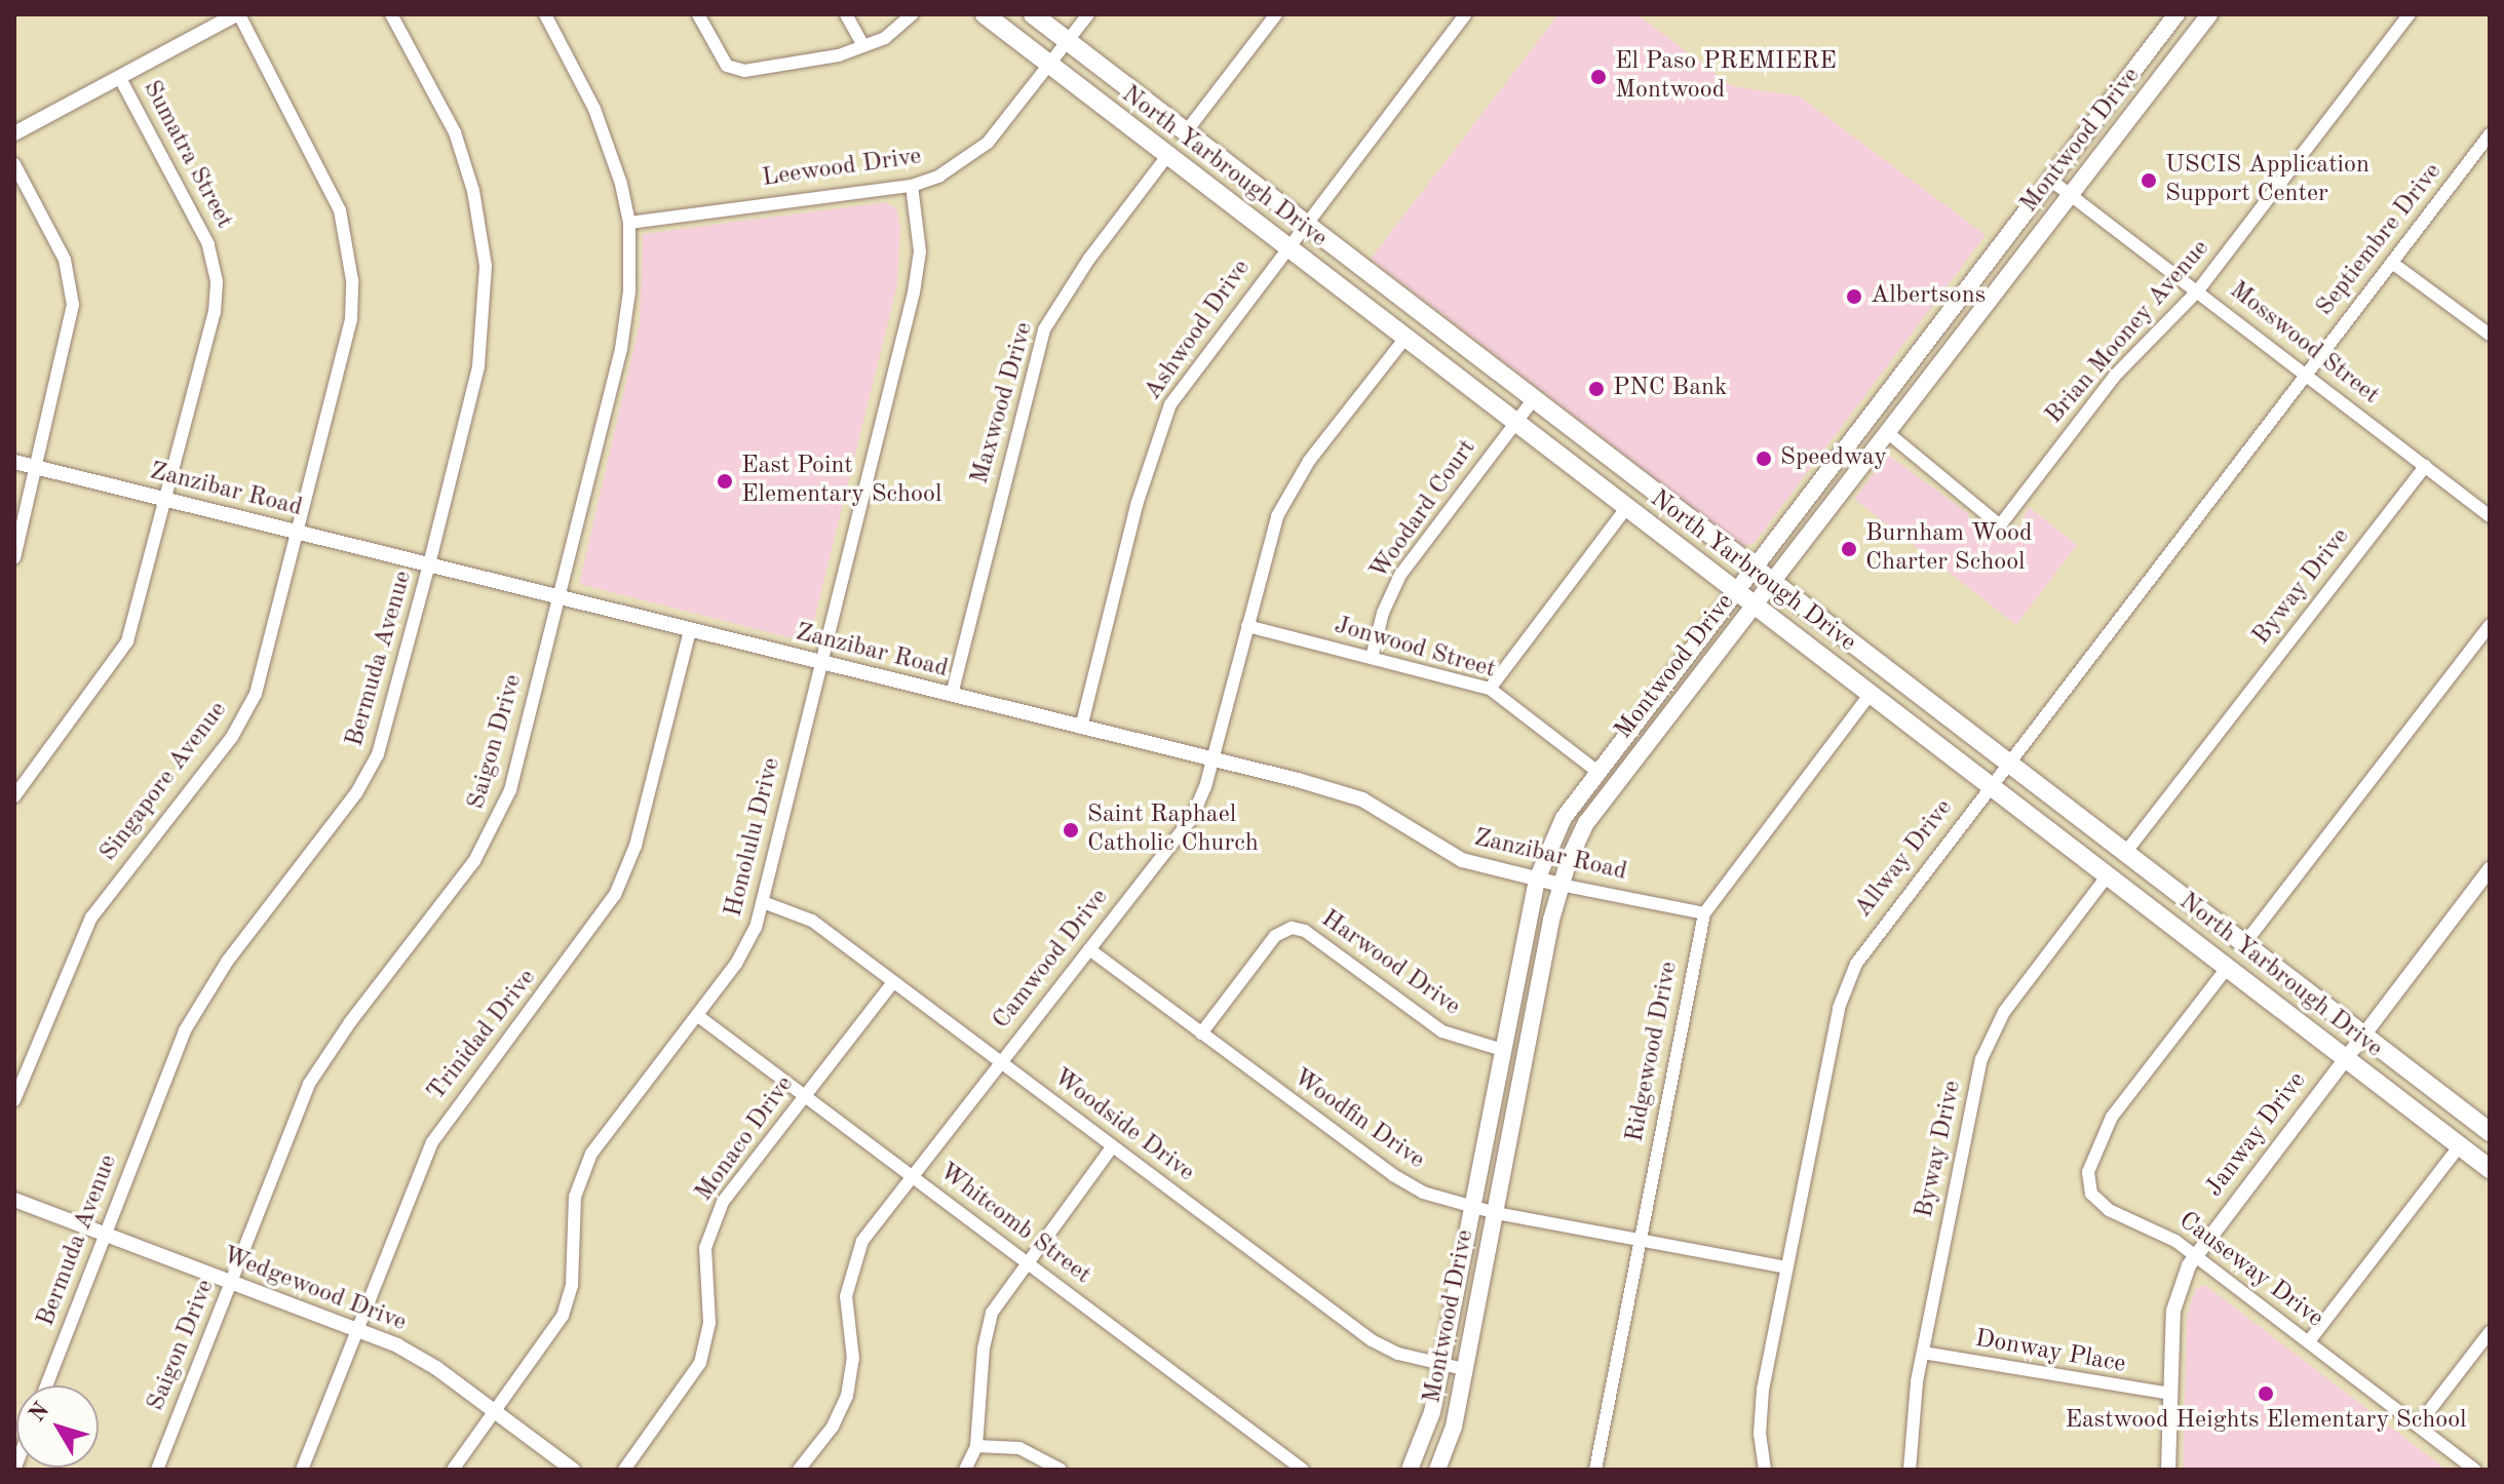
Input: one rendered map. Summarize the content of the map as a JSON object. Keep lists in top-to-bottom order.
{
  "streets": {
    "main road": ["Montwood Drive", "North Yarbrough Drive"],
    "street": [
      "Sumatra Street",
      "Leewood Drive",
      "Septiembre Drive",
      "Ashwood Drive",
      "Brian Mooney Avenue",
      "Mosswood Street",
      "Maxwood Drive",
      "Zanzibar Road",
      "Woodard Court",
      "Byway Drive",
      "Jonwood Street",
      "Bermuda Avenue",
      "Saigon Drive",
      "Singapore Avenue",
      "Honolulu Drive",
      "Allway Drive",
      "Camwood Drive",
      "Harwood Drive",
      "Trinidad Drive",
      "Ridgewood Drive",
      "Woodfin Drive",
      "Woodside Drive",
      "Janway Drive",
      "Monaco Drive",
      "Whitcomb Street",
      "Causeway Drive",
      "Wedgewood Drive",
      "Donway Place"
    ]
  },
  "crossings": [
    ["Montwood Drive", "North Yarbrough Drive"],
    ["Montwood Drive", "Brian Mooney Avenue"],
    ["Montwood Drive", "Mosswood Street"],
    ["Montwood Drive", "Zanzibar Road"],
    ["Montwood Drive", "Jonwood Street"],
    ["Montwood Drive", "Harwood Drive"],
    ["Montwood Drive", "Woodfin Drive"],
    ["Montwood Drive", "Woodside Drive"],
    ["Sumatra Street", "Zanzibar Road"],
    ["North Yarbrough Drive", "Leewood Drive"],
    ["North Yarbrough Drive", "Ashwood Drive"],
    ["North Yarbrough Drive", "Maxwood Drive"],
    ["North Yarbrough Drive", "Woodard Court"],
    ["North Yarbrough Drive", "Byway Drive"],
    ["North Yarbrough Drive", "Allway Drive"],
    ["North Yarbrough Drive", "Camwood Drive"],
    ["North Yarbrough Drive", "Ridgewood Drive"],
    ["North Yarbrough Drive", "Janway Drive"],
    ["North Yarbrough Drive", "Causeway Drive"],
    ["Leewood Drive", "Saigon Drive"],
    ["Leewood Drive", "Honolulu Drive"],
    ["Septiembre Drive", "Mosswood Street"],
    ["Septiembre Drive", "Allway Drive"],
    ["Ashwood Drive", "Zanzibar Road"],
    ["Brian Mooney Avenue", "Mosswood Street"],
    ["Mosswood Street", "Byway Drive"],
    ["Mosswood Street", "Allway Drive"],
    ["Maxwood Drive", "Zanzibar Road"],
    ["Zanzibar Road", "Bermuda Avenue"],
    ["Zanzibar Road", "Saigon Drive"],
    ["Zanzibar Road", "Singapore Avenue"],
    ["Zanzibar Road", "Honolulu Drive"],
    ["Zanzibar Road", "Camwood Drive"],
    ["Zanzibar Road", "Trinidad Drive"],
    ["Zanzibar Road", "Ridgewood Drive"],
    ["Woodard Court", "Jonwood Street"],
    ["Byway Drive", "Donway Place"],
    ["Jonwood Street", "Camwood Drive"],
    ["Bermuda Avenue", "Wedgewood Drive"],
    ["Saigon Drive", "Wedgewood Drive"],
    ["Honolulu Drive", "Woodside Drive"],
    ["Honolulu Drive", "Whitcomb Street"],
    ["Honolulu Drive", "Wedgewood Drive"],
    ["Allway Drive", "Woodfin Drive"],
    ["Camwood Drive", "Woodfin Drive"],
    ["Camwood Drive", "Woodside Drive"],
    ["Camwood Drive", "Whitcomb Street"],
    ["Harwood Drive", "Woodfin Drive"],
    ["Trinidad Drive", "Wedgewood Drive"],
    ["Ridgewood Drive", "Woodfin Drive"],
    ["Woodside Drive", "Monaco Drive"],
    ["Janway Drive", "Causeway Drive"],
    ["Janway Drive", "Donway Place"],
    ["Monaco Drive", "Whitcomb Street"]
  ],
  "places": [
    "El Paso PREMIERE Montwood",
    "USCIS Application Support Center",
    "Albertsons",
    "PNC Bank",
    "Speedway",
    "East Point Elementary School",
    "Burnham Wood Charter School",
    "Saint Raphael Catholic Church",
    "Eastwood Heights Elementary School"
  ],
  "north": "top left"
}
